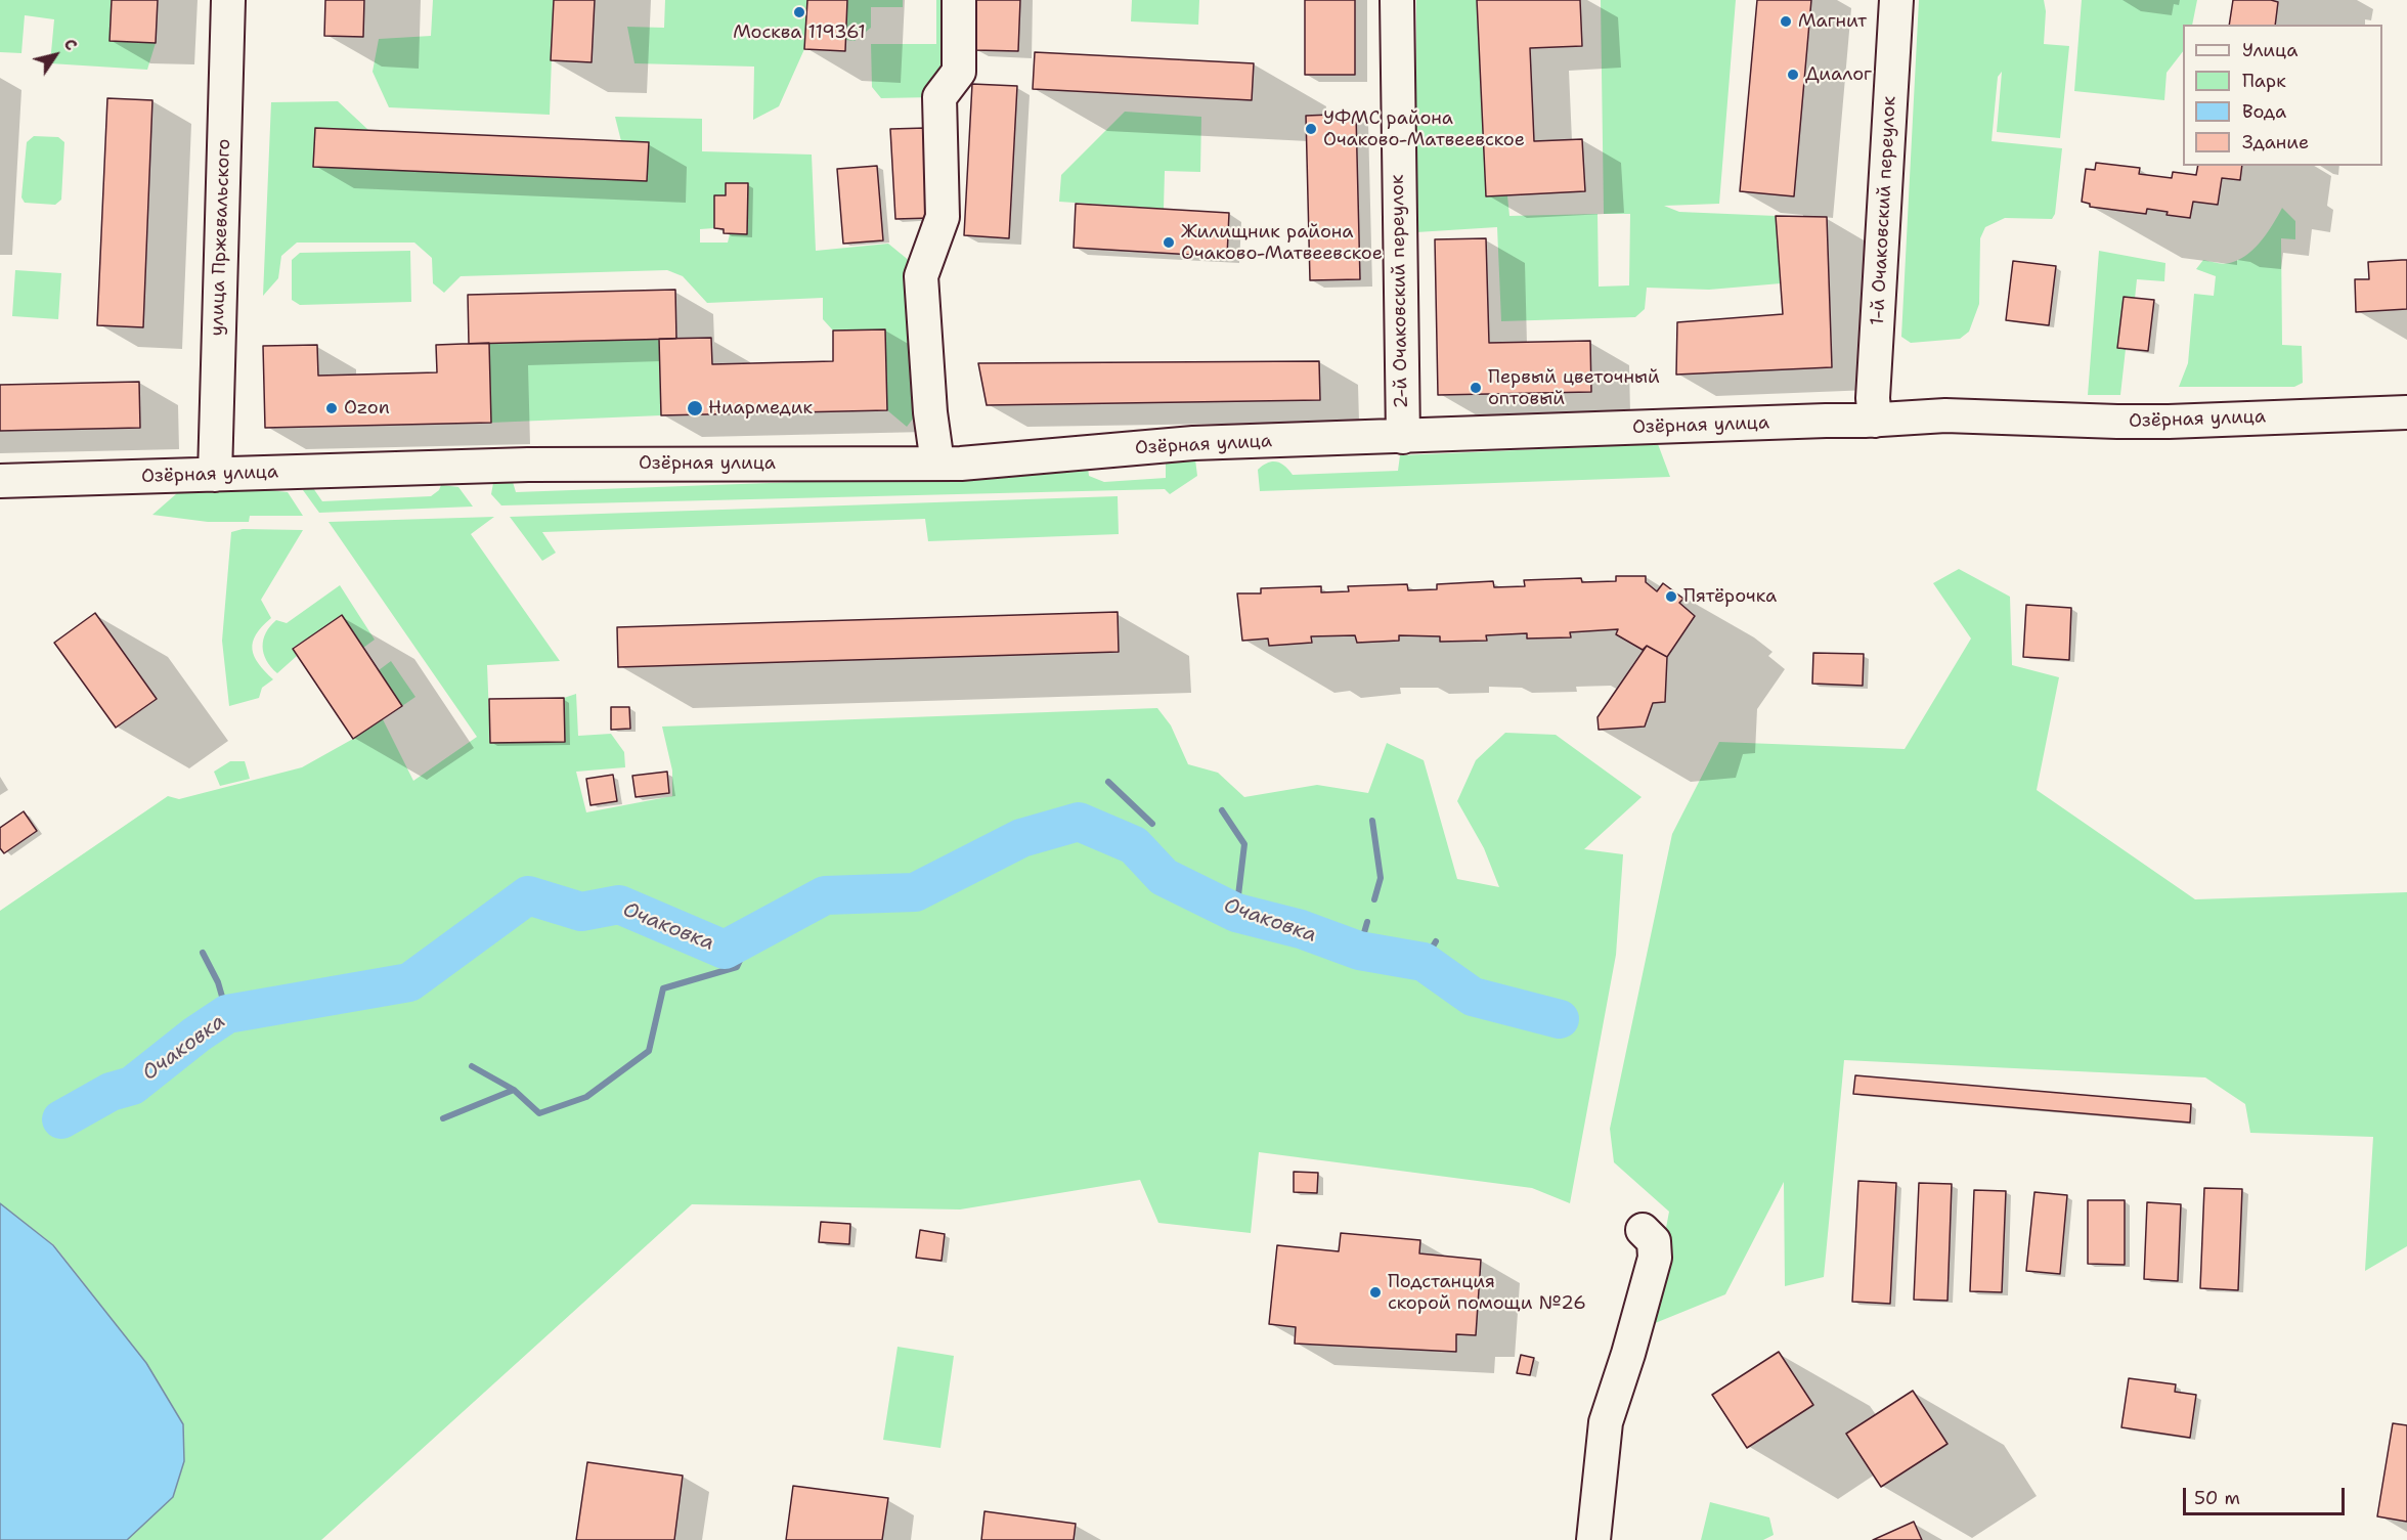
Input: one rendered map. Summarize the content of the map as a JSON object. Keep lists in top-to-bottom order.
{
  "streets": {
    "street": [
      "1-й Очаковский переулок",
      "улица Пржевальского",
      "2-й Очаковский переулок",
      "Озёрная улица"
    ]
  },
  "crossings": [
    ["1-й Очаковский переулок", "Озёрная улица"],
    ["улица Пржевальского", "Озёрная улица"],
    ["2-й Очаковский переулок", "Озёрная улица"]
  ],
  "water": ["Очаковка"],
  "places": [
    "Москва 119361",
    "Магнит",
    "Диалог",
    "УФМС района Очаково-Матвеевское",
    "Жилищник района Очаково-Матвеевское",
    "Первый цветочный оптовый",
    "Ozon",
    "Ниармедик",
    "Пятёрочка",
    "Подстанция скорой помощи №26"
  ],
  "legend": [
    "Улица",
    "Парк",
    "Вода",
    "Здание"
  ],
  "scale_bar": "50 m",
  "north": "top right"
}
